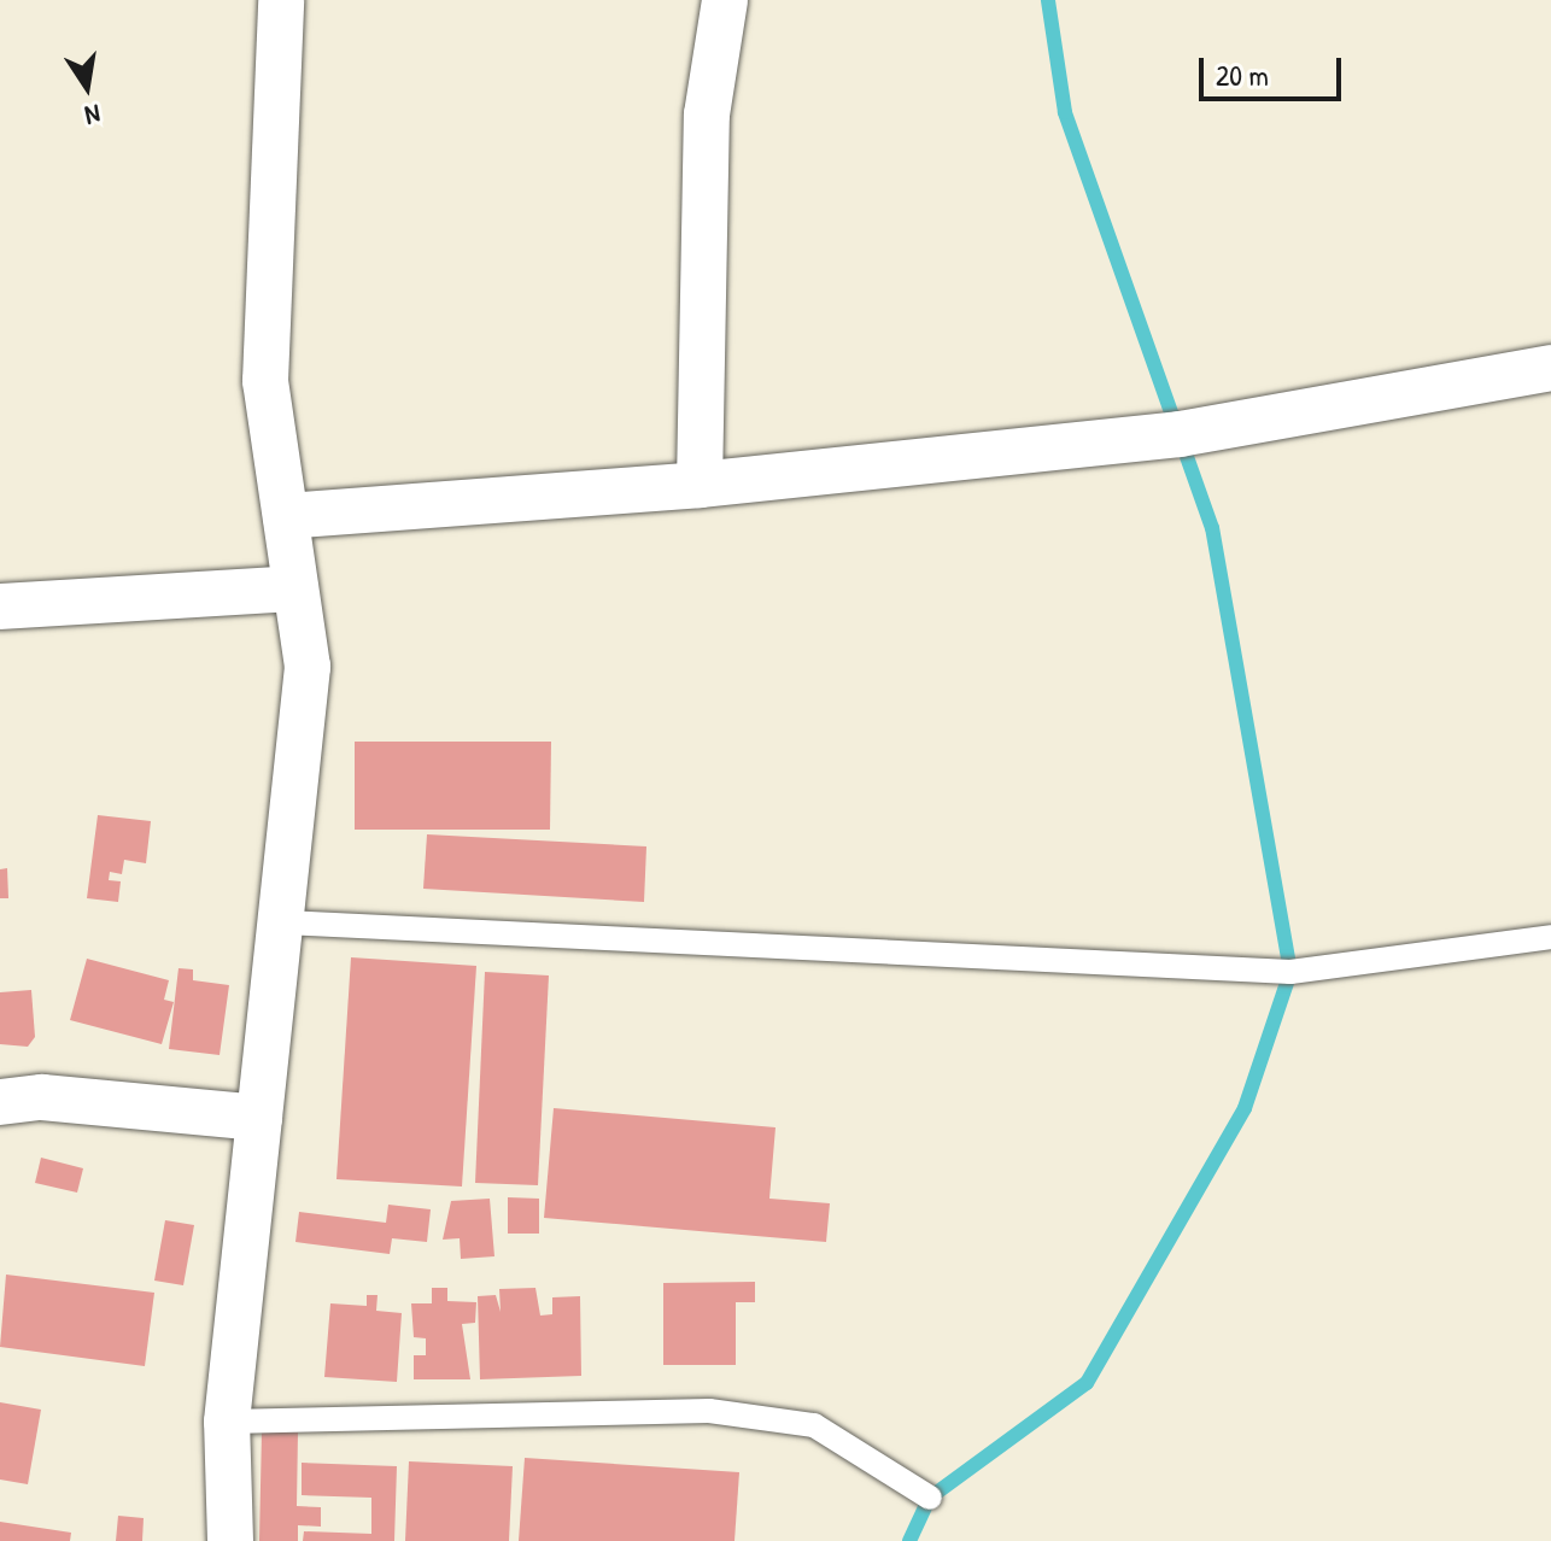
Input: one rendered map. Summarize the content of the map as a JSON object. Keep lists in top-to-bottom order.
{
  "scale_bar": "20 m",
  "north": "bottom"
}
